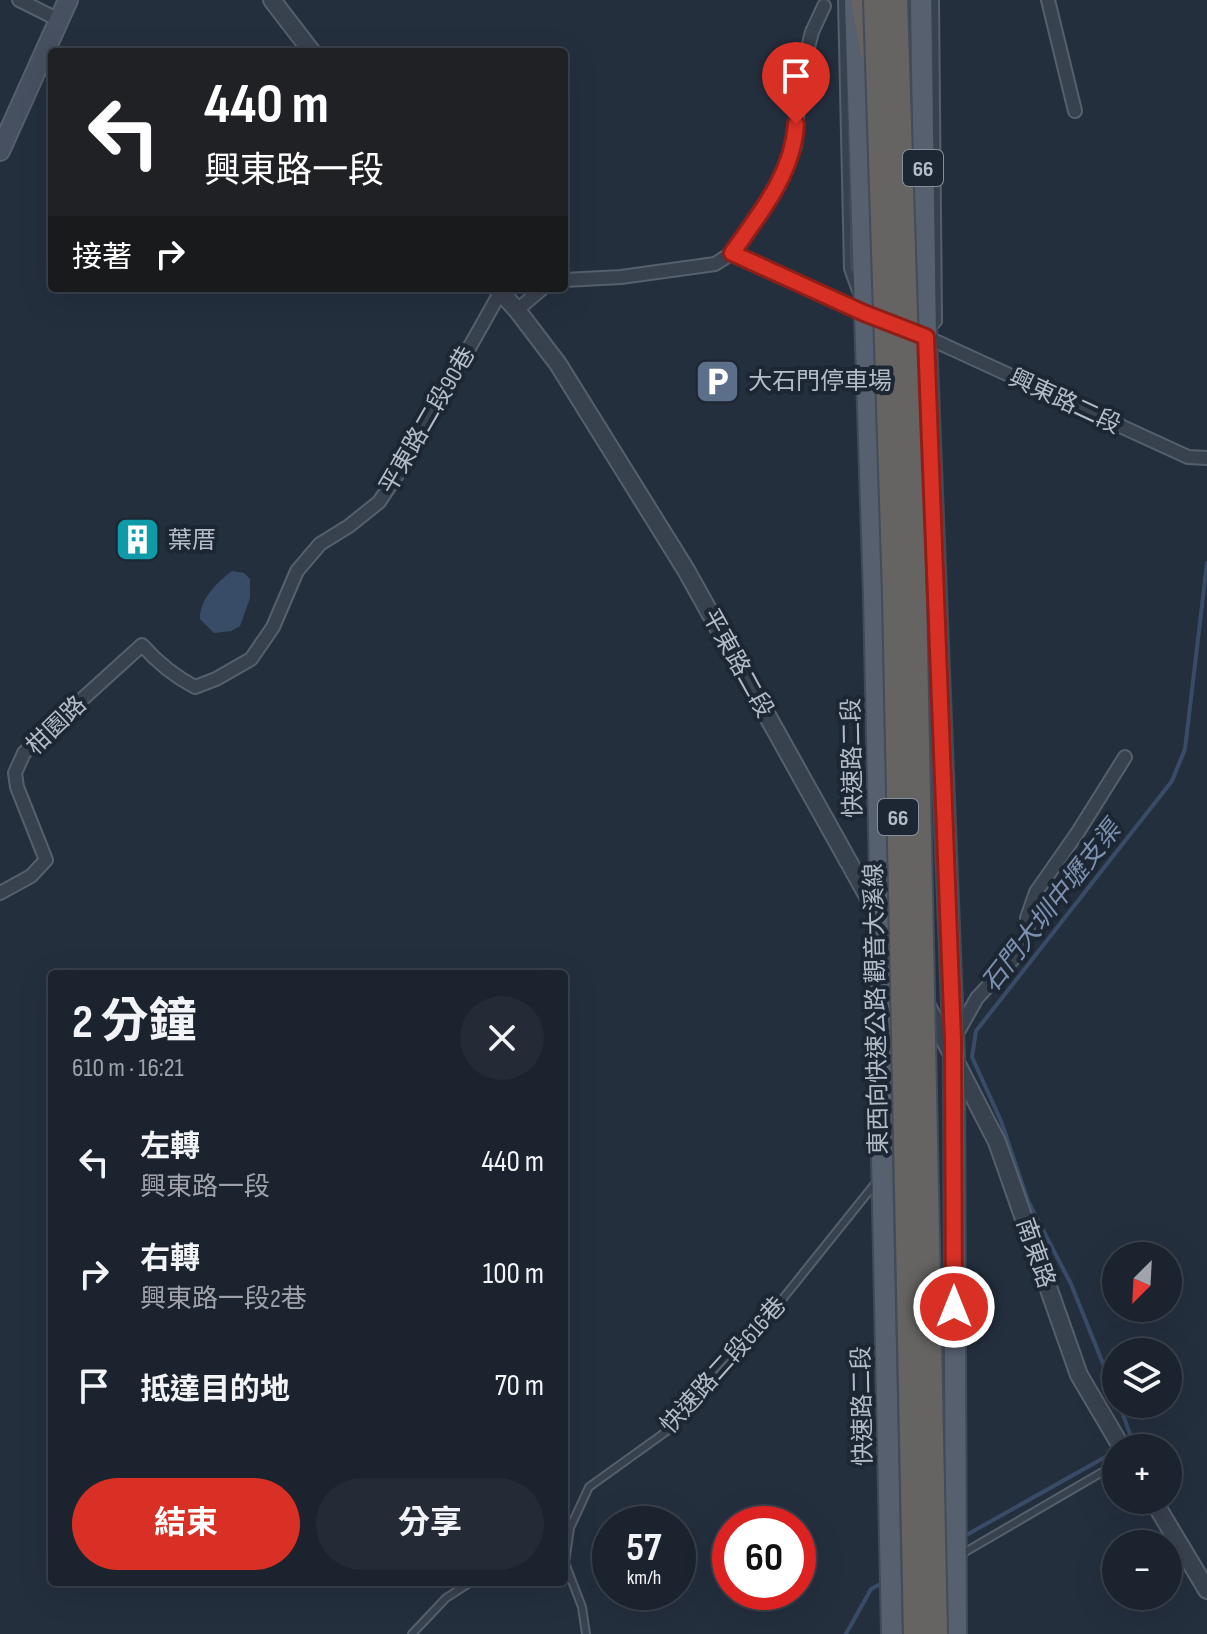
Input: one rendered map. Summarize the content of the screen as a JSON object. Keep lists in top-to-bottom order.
{
  "streets": {
    "highway": ["66", "東西向快速公路 觀音大溪線"],
    "main road": ["快速路二段"],
    "street": [
      "興東路二段",
      "平東路二段90巷",
      "平東路二段",
      "柑園路",
      "南東路"
    ],
    "lane": ["快速路二段616巷"]
  },
  "crossings": [
    ["66", "興東路二段"],
    ["66", "平東路二段"],
    ["66", "南東路"],
    ["興東路二段", "快速路二段"],
    ["平東路二段90巷", "柑園路"],
    ["平東路二段", "快速路二段"],
    ["平東路二段", "南東路"],
    ["快速路二段", "快速路二段616巷"]
  ],
  "water": ["石門大圳中壢支渠"],
  "places": {
    "parking": ["大石門停車場"],
    "building": ["葉厝"]
  },
  "north": "bottom left",
  "page": {
    "turn": ["440 m", "興東路一段"],
    "then": "接著",
    "heading": ["2 分鐘", "610 m · 16:21"],
    "list": [
      {
        "name": "左轉",
        "note": "興東路一段",
        "value": "440 m"
      },
      {
        "name": "右轉",
        "note": "興東路一段2巷",
        "value": "100 m"
      },
      {
        "name": "抵達目的地",
        "value": "70 m"
      }
    ],
    "map_buttons": ["+", "−"],
    "buttons": ["結束", "分享"],
    "speed": "57 km/h",
    "limit": "60"
  }
}
